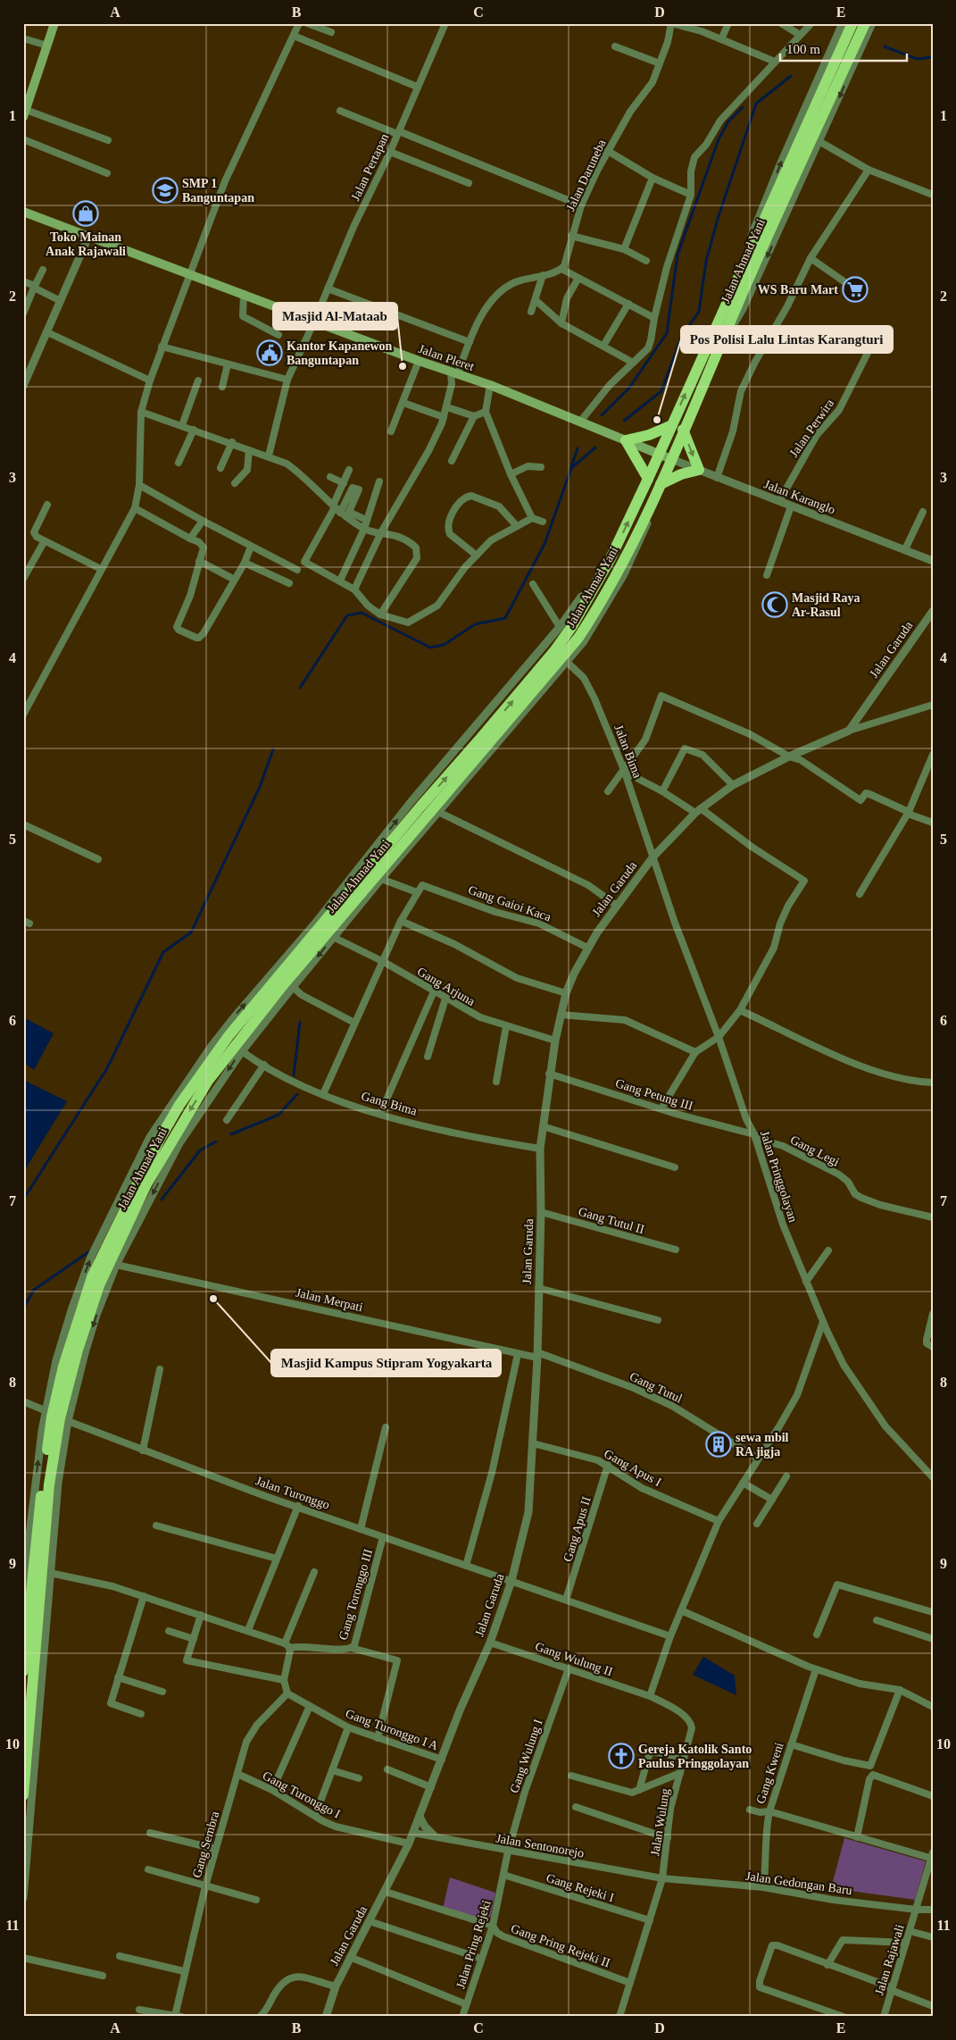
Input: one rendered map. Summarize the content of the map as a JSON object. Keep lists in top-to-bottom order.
{
  "streets": {
    "highway": ["Jalan Ahmad Yani"],
    "main road": ["Jalan Pleret", "Jalan Karanglo"],
    "street": [
      "Jalan Pertapan",
      "Jalan Daruneba",
      "Jalan Perwira",
      "Jalan Garuda",
      "Jalan Bima",
      "Gang Gaioi Kaca",
      "Gang Arjuna",
      "Gang Petung III",
      "Gang Bima",
      "Gang Legi",
      "Jalan Pringgolayan",
      "Gang Tutul II",
      "Jalan Merpati",
      "Gang Tutul",
      "Gang Apus I",
      "Jalan Turonggo",
      "Gang Apus II",
      "Gang Toronggo III",
      "Gang Wulung II",
      "Gang Turonggo I A",
      "Gang Wulung I",
      "Gang Kweni",
      "Gang Turonggo I",
      "Jalan Wulung",
      "Gang Sembra",
      "Jalan Sentonorejo",
      "Jalan Gedongan Baru",
      "Gang Rejeki I",
      "Jalan Pring Rejeki",
      "Gang Pring Rejeki II",
      "Jalan Rajawali"
    ]
  },
  "crossings": [
    ["Jalan Pertapan", "Jalan Pleret"],
    ["Jalan Ahmad Yani", "Jalan Pleret"],
    ["Jalan Ahmad Yani", "Jalan Karanglo"],
    ["Jalan Pleret", "Jalan Karanglo"],
    ["Jalan Perwira", "Jalan Karanglo"],
    ["Jalan Garuda", "Jalan Bima"],
    ["Jalan Garuda", "Gang Gaioi Kaca"],
    ["Jalan Garuda", "Gang Arjuna"],
    ["Jalan Garuda", "Gang Petung III"],
    ["Jalan Garuda", "Gang Bima"],
    ["Jalan Garuda", "Jalan Pringgolayan"],
    ["Jalan Garuda", "Gang Tutul II"],
    ["Jalan Garuda", "Jalan Merpati"],
    ["Jalan Garuda", "Gang Tutul"],
    ["Jalan Garuda", "Gang Apus I"],
    ["Jalan Garuda", "Jalan Turonggo"],
    ["Jalan Garuda", "Gang Wulung II"],
    ["Jalan Garuda", "Gang Turonggo I A"],
    ["Jalan Garuda", "Gang Turonggo I"],
    ["Jalan Garuda", "Jalan Sentonorejo"],
    ["Jalan Garuda", "Gang Pring Rejeki II"],
    ["Jalan Bima", "Jalan Pringgolayan"],
    ["Gang Petung III", "Gang Legi"],
    ["Gang Petung III", "Jalan Pringgolayan"],
    ["Gang Legi", "Jalan Pringgolayan"],
    ["Jalan Merpati", "Gang Tutul"],
    ["Gang Apus I", "Gang Apus II"],
    ["Jalan Turonggo", "Gang Toronggo III"],
    ["Gang Wulung II", "Gang Wulung I"],
    ["Gang Wulung II", "Jalan Wulung"],
    ["Gang Turonggo I A", "Gang Sembra"],
    ["Gang Wulung I", "Jalan Sentonorejo"],
    ["Gang Wulung I", "Jalan Pring Rejeki"],
    ["Gang Kweni", "Jalan Gedongan Baru"],
    ["Gang Turonggo I", "Gang Sembra"],
    ["Jalan Wulung", "Jalan Sentonorejo"],
    ["Jalan Wulung", "Jalan Gedongan Baru"],
    ["Jalan Wulung", "Gang Rejeki I"],
    ["Jalan Wulung", "Gang Pring Rejeki II"],
    ["Jalan Sentonorejo", "Jalan Gedongan Baru"],
    ["Jalan Sentonorejo", "Jalan Pring Rejeki"],
    ["Jalan Gedongan Baru", "Jalan Rajawali"],
    ["Gang Rejeki I", "Jalan Pring Rejeki"],
    ["Jalan Pring Rejeki", "Gang Pring Rejeki II"]
  ],
  "places": {
    "school or university": ["SMP 1 Banguntapan"],
    "shop": ["Toko Mainan Anak Rajawali"],
    "supermarket": ["WS Baru Mart"],
    "public building": ["Kantor Kapanewon Banguntapan"],
    "other": ["Masjid Al-Mataab", "Pos Polisi Lalu Lintas Karangturi", "Masjid Kampus Stipram Yogyakarta"],
    "mosque": ["Masjid Raya Ar-Rasul"],
    "building": ["sewa mbil RA jigja"],
    "church": ["Gereja Katolik Santo Paulus Pringgolayan"]
  },
  "scale_bar": "100 m",
  "grid": {
    "columns": [
      "A",
      "B",
      "C",
      "D",
      "E"
    ],
    "rows": [
      "1",
      "2",
      "3",
      "4",
      "5",
      "6",
      "7",
      "8",
      "9",
      "10",
      "11"
    ]
  }
}
